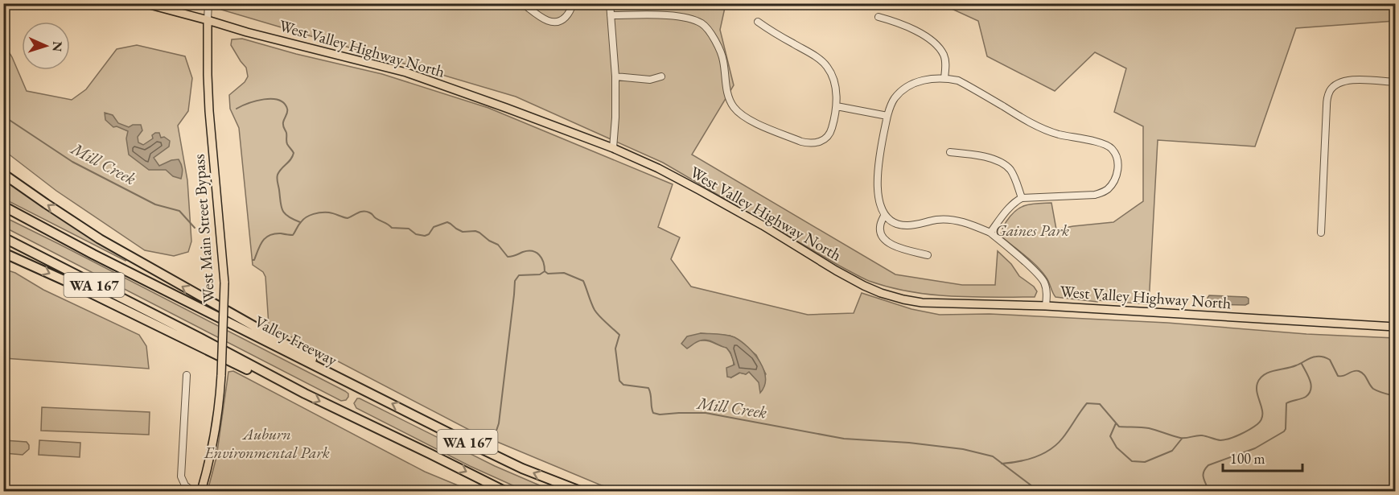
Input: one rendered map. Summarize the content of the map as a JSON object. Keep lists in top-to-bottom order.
{
  "streets": {
    "highway": ["WA 167", "Valley Freeway"],
    "main road": ["West Valley Highway North", "West Main Street Bypass"]
  },
  "crossings": [
    ["West Valley Highway North", "West Main Street Bypass"],
    ["WA 167", "Valley Freeway"]
  ],
  "water": ["Mill Creek"],
  "parks": ["Gaines Park", "Auburn Environmental Park"],
  "scale_bar": "100 m",
  "north": "right"
}
